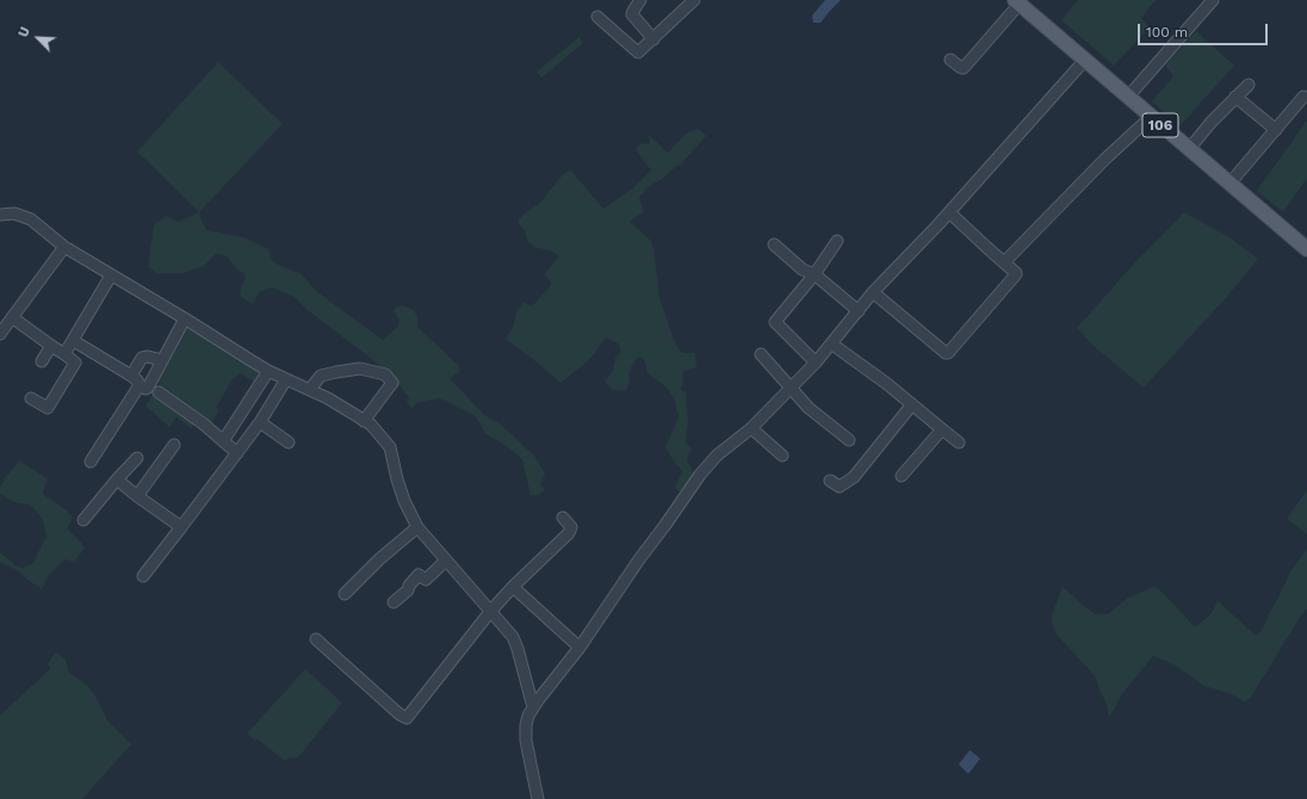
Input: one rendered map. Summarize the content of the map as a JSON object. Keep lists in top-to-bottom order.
{
  "streets": {
    "main road": ["106"]
  },
  "scale_bar": "100 m",
  "north": "top left"
}
